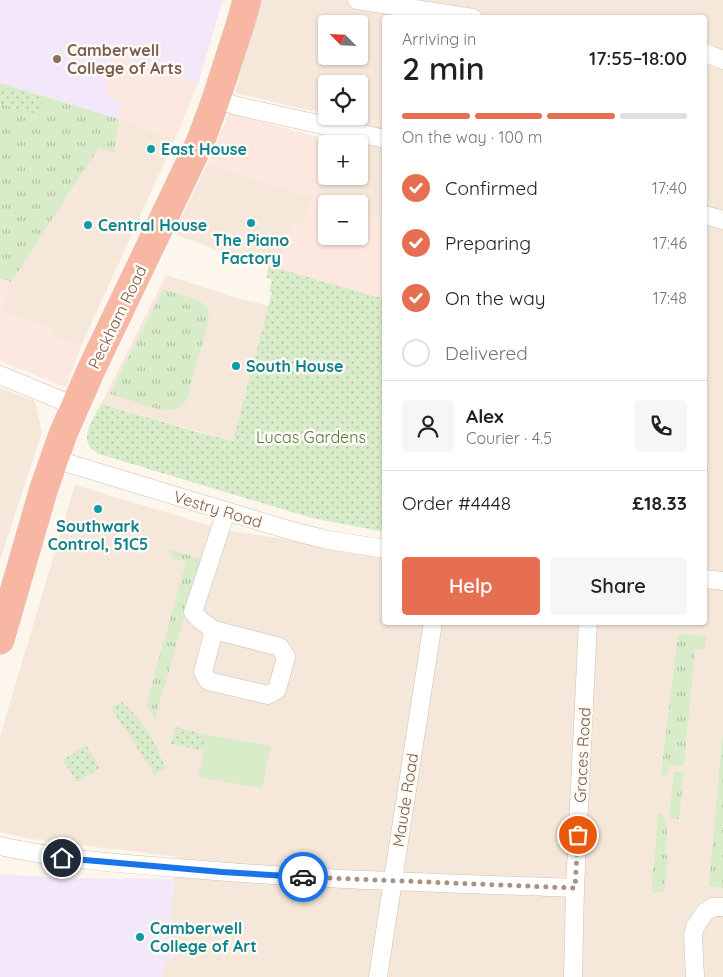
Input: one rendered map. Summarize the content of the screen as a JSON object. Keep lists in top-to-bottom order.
{
  "streets": {
    "highway": ["Peckham Road"],
    "street": ["Vestry Road", "Graces Road", "Maude Road"]
  },
  "crossings": [
    ["Peckham Road", "Vestry Road"]
  ],
  "parks": ["Lucas Gardens"],
  "places": [
    "Camberwell College of Arts",
    "East House",
    "The Piano Factory",
    "Central House",
    "South House",
    "Southwark Control, 51C5",
    "Camberwell College of Art"
  ],
  "north": "top left",
  "page": {
    "map_buttons": ["+", "−"],
    "heading": ["2 min", "Arriving in", "17:55–18:00"],
    "panel": [
      "Alex",
      "Courier · 4.5",
      "Order #4448",
      "£18.33"
    ],
    "bar": "On the way · 100 m",
    "list": [
      ["Confirmed", "17:40"],
      ["Preparing", "17:46"],
      ["On the way", "17:48"],
      "Delivered"
    ],
    "buttons": ["Help", "Share"]
  }
}
